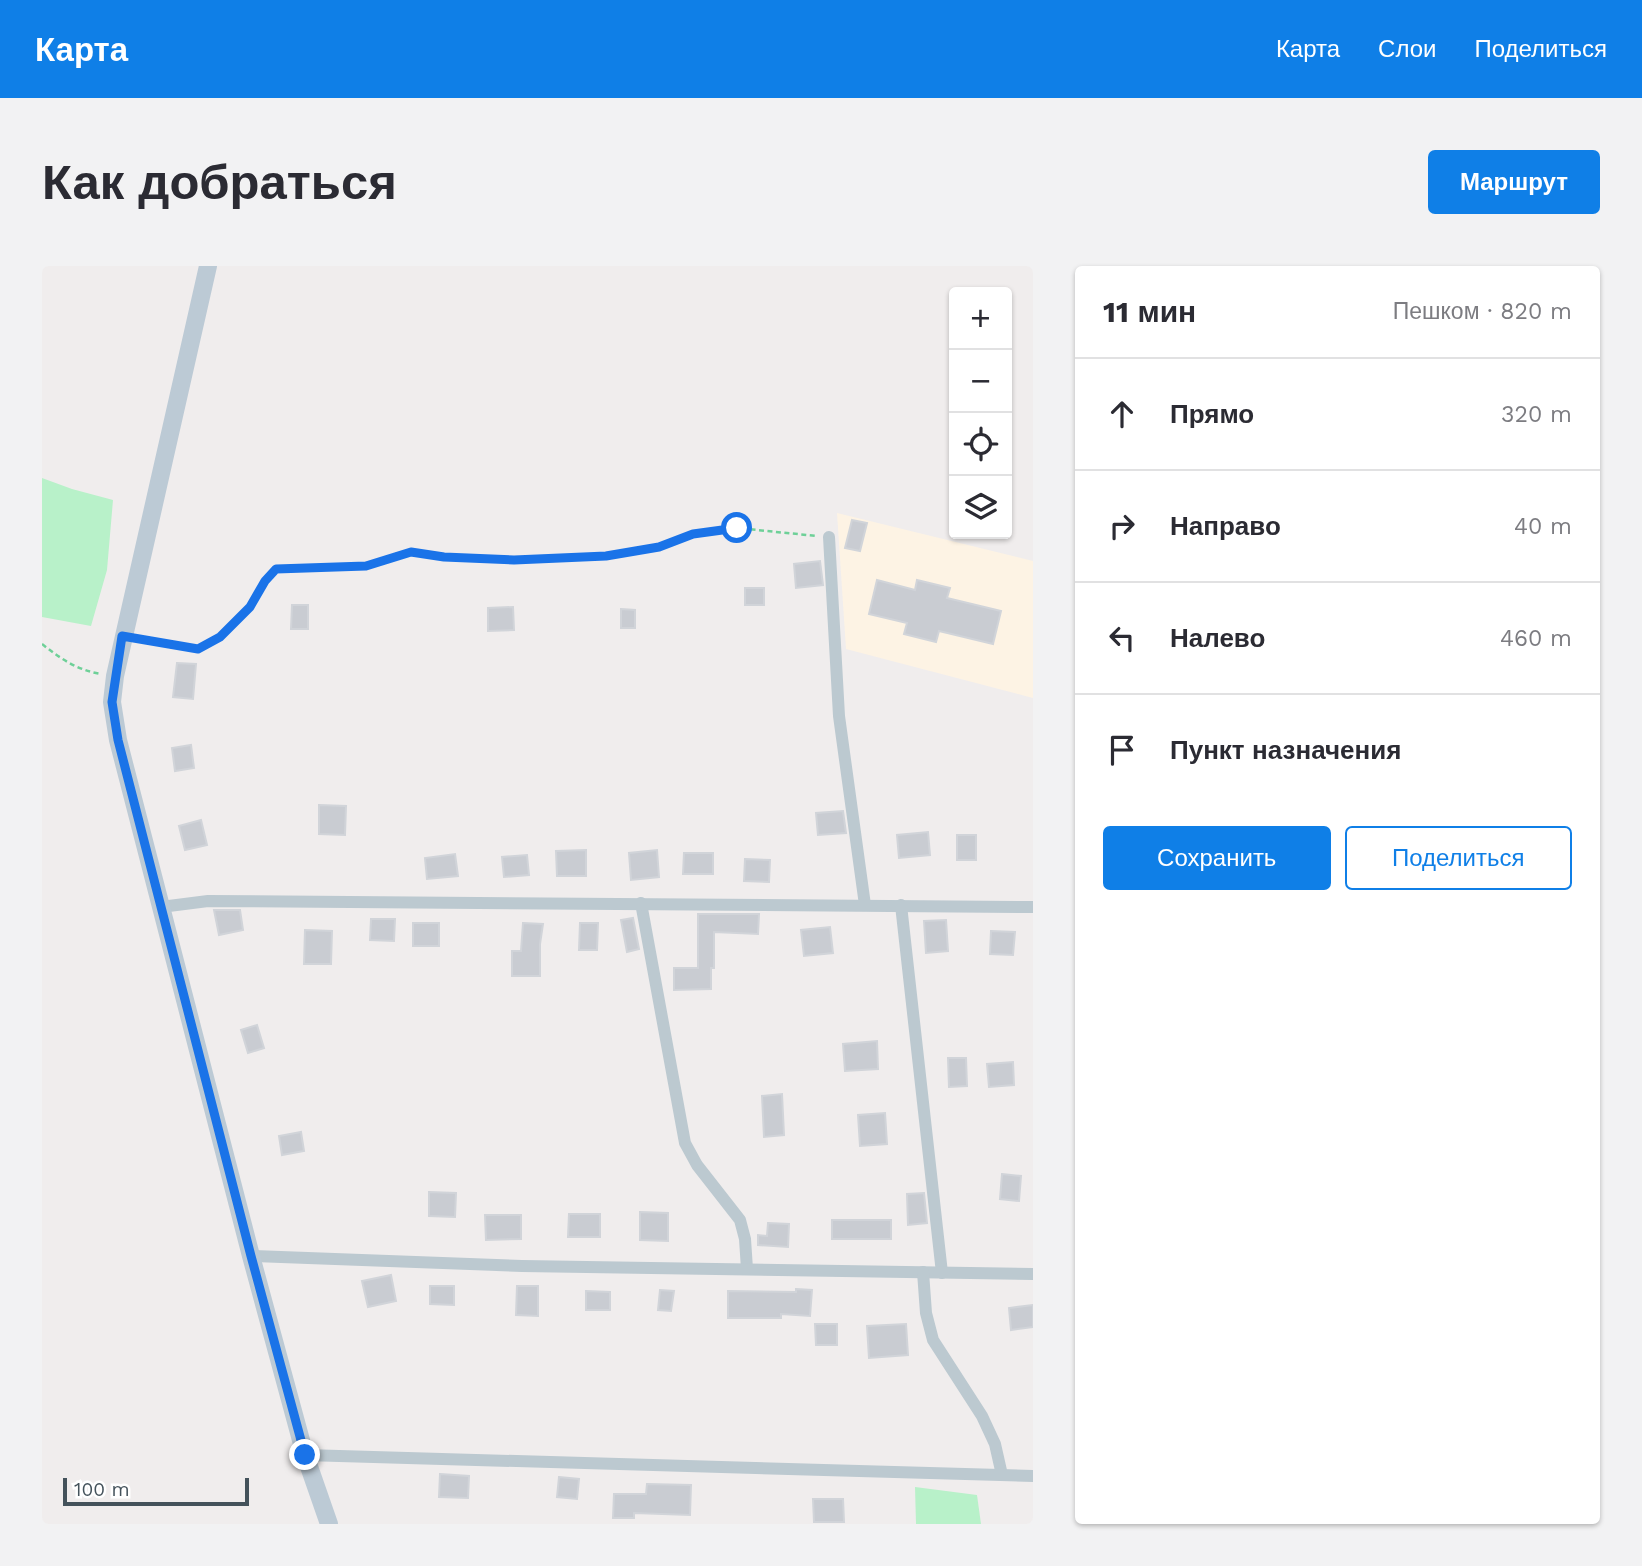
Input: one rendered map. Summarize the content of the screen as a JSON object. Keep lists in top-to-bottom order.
{
  "scale_bar": "100 m",
  "page": {
    "header": "Карта",
    "nav": ["Карта", "Слои", "Поделиться"],
    "buttons": [
      "Маршрут",
      ["Сохранить", "Поделиться"]
    ],
    "title": "Как добраться",
    "heading": ["11 мин", "Пешком · 820 m"],
    "map_buttons": ["+", "−"],
    "list": [
      ["Прямо", "320 m"],
      ["Направо", "40 m"],
      ["Налево", "460 m"],
      "Пункт назначения"
    ],
    "scale": "100 m"
  }
}
